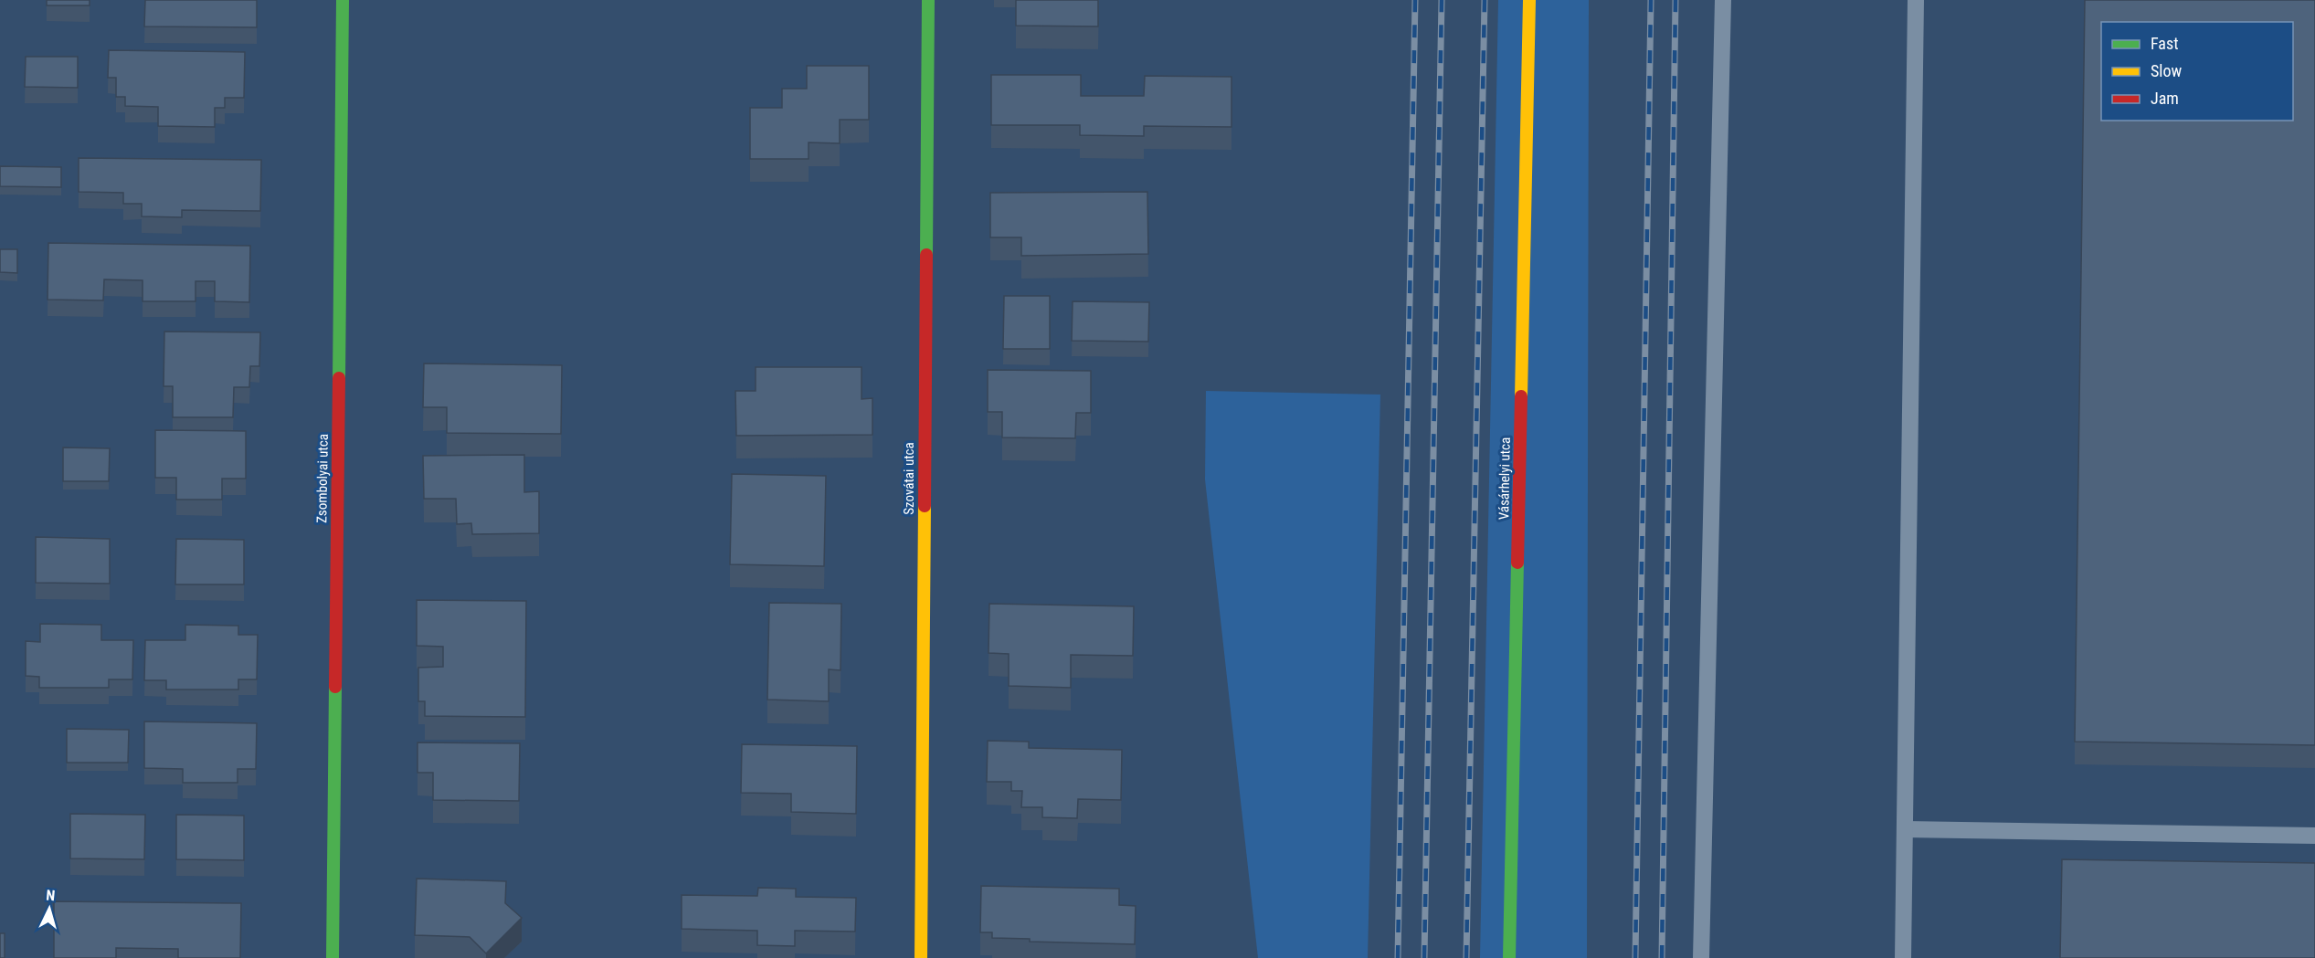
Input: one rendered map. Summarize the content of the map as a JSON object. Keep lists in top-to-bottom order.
{
  "streets": {
    "street": ["Zsombolyai utca", "Szovátai utca", "Vásárhelyi utca"]
  },
  "legend": ["Fast", "Slow", "Jam"],
  "north": "top"
}
